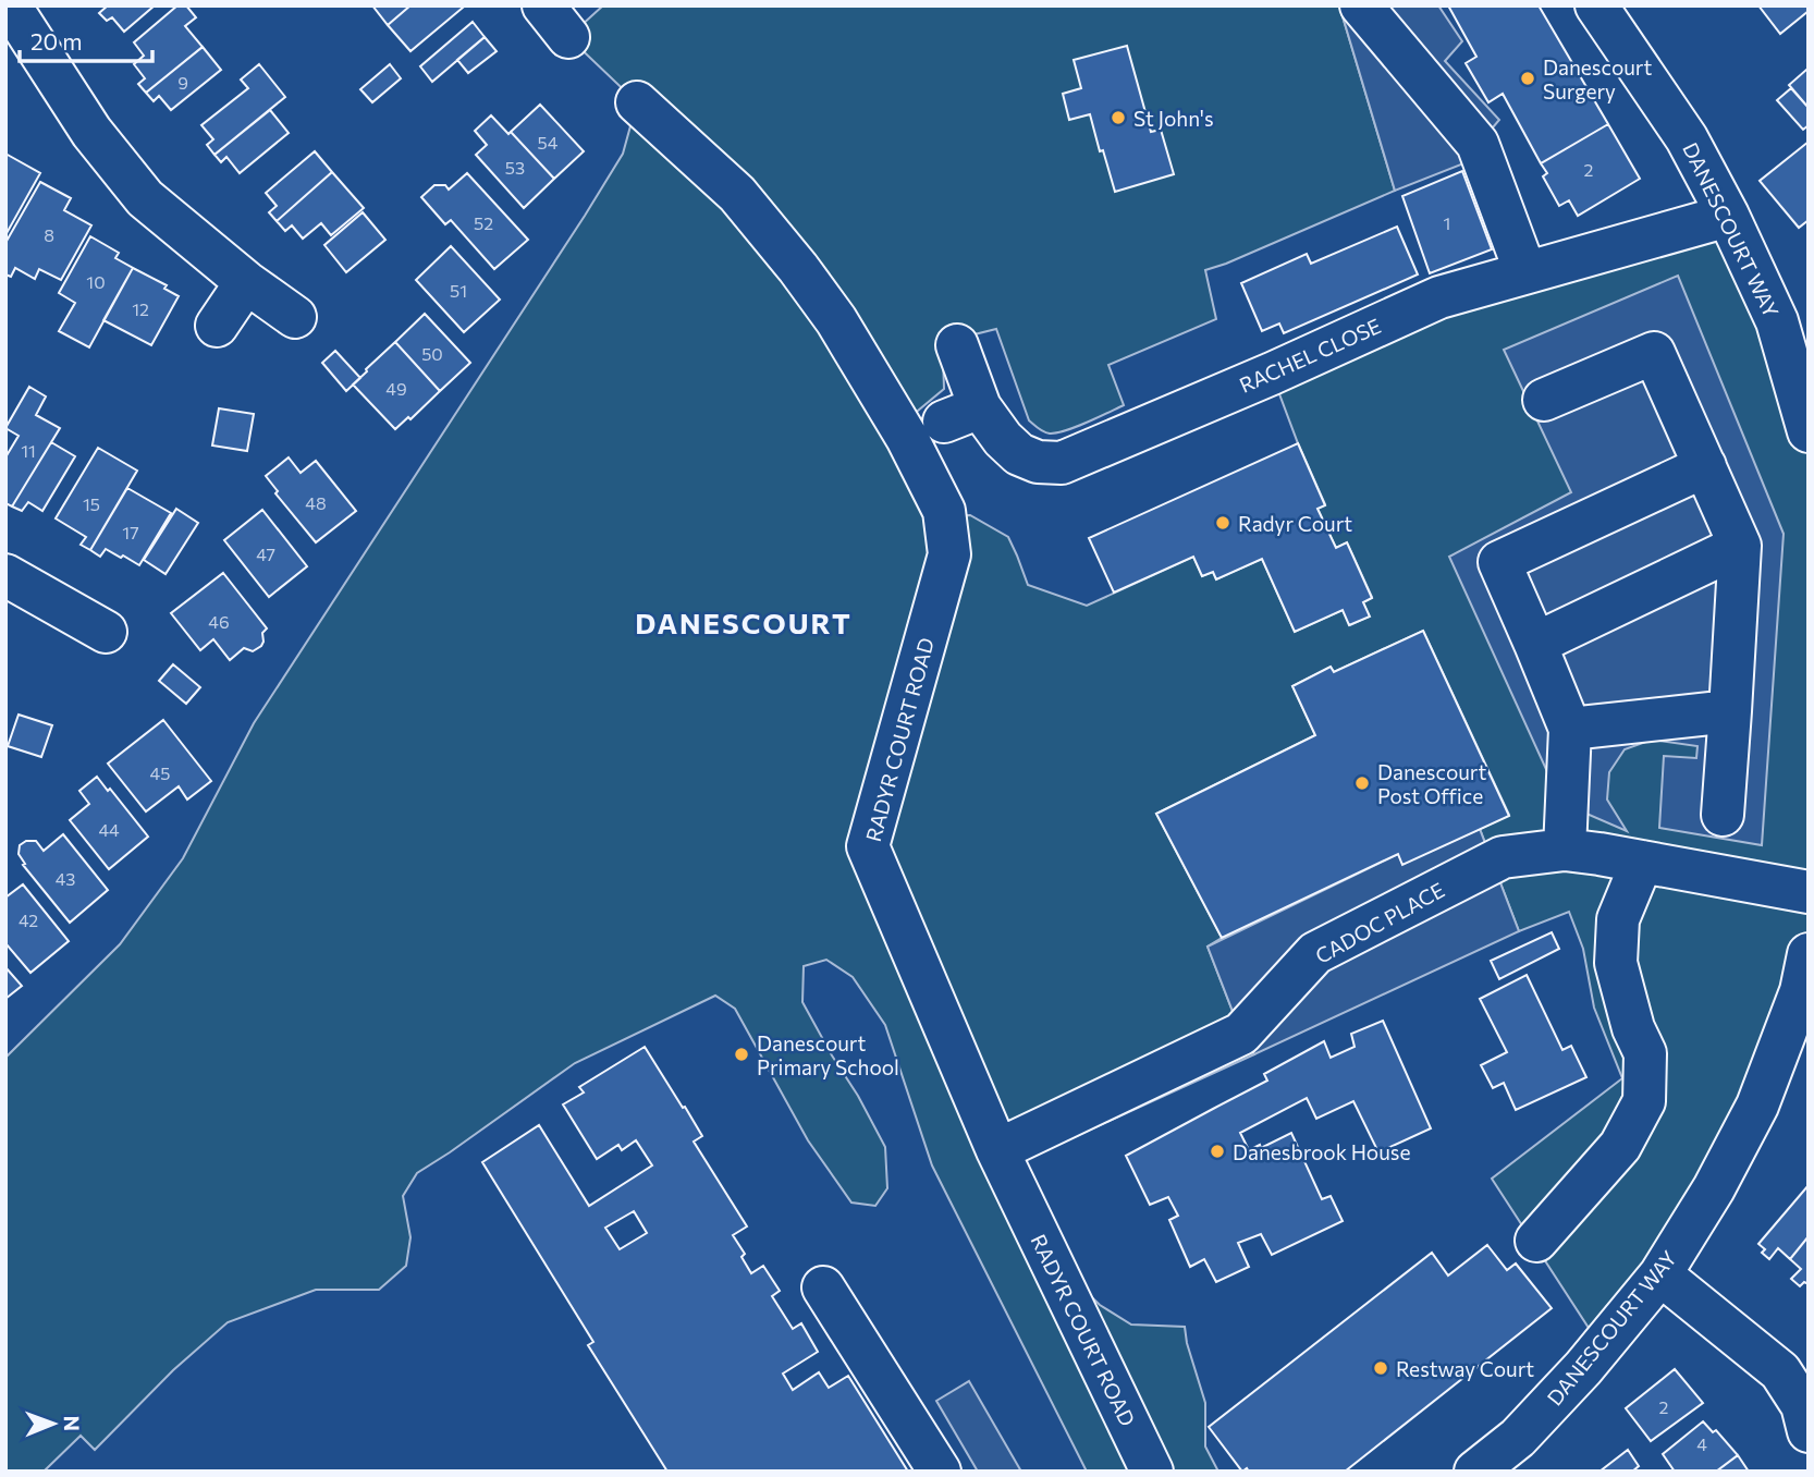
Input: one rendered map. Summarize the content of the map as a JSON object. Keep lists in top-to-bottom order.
{
  "streets": {
    "street": [
      "DANESCOURT WAY",
      "RACHEL CLOSE",
      "RADYR COURT ROAD",
      "CADOC PLACE"
    ]
  },
  "crossings": [
    ["DANESCOURT WAY", "RACHEL CLOSE"],
    ["RADYR COURT ROAD", "CADOC PLACE"]
  ],
  "districts": ["DANESCOURT"],
  "places": [
    "Danescourt Surgery",
    "St John's",
    "Radyr Court",
    "Danescourt Post Office",
    "Danescourt Primary School",
    "Danesbrook House",
    "Restway Court"
  ],
  "house_numbers": [
    "9",
    "54",
    "53",
    "2",
    "52",
    "1",
    "8",
    "10",
    "51",
    "12",
    "50",
    "49",
    "11",
    "48",
    "15",
    "17",
    "47",
    "46",
    "45",
    "44",
    "43",
    "42",
    "2",
    "4"
  ],
  "scale_bar": "20 m",
  "north": "right"
}
